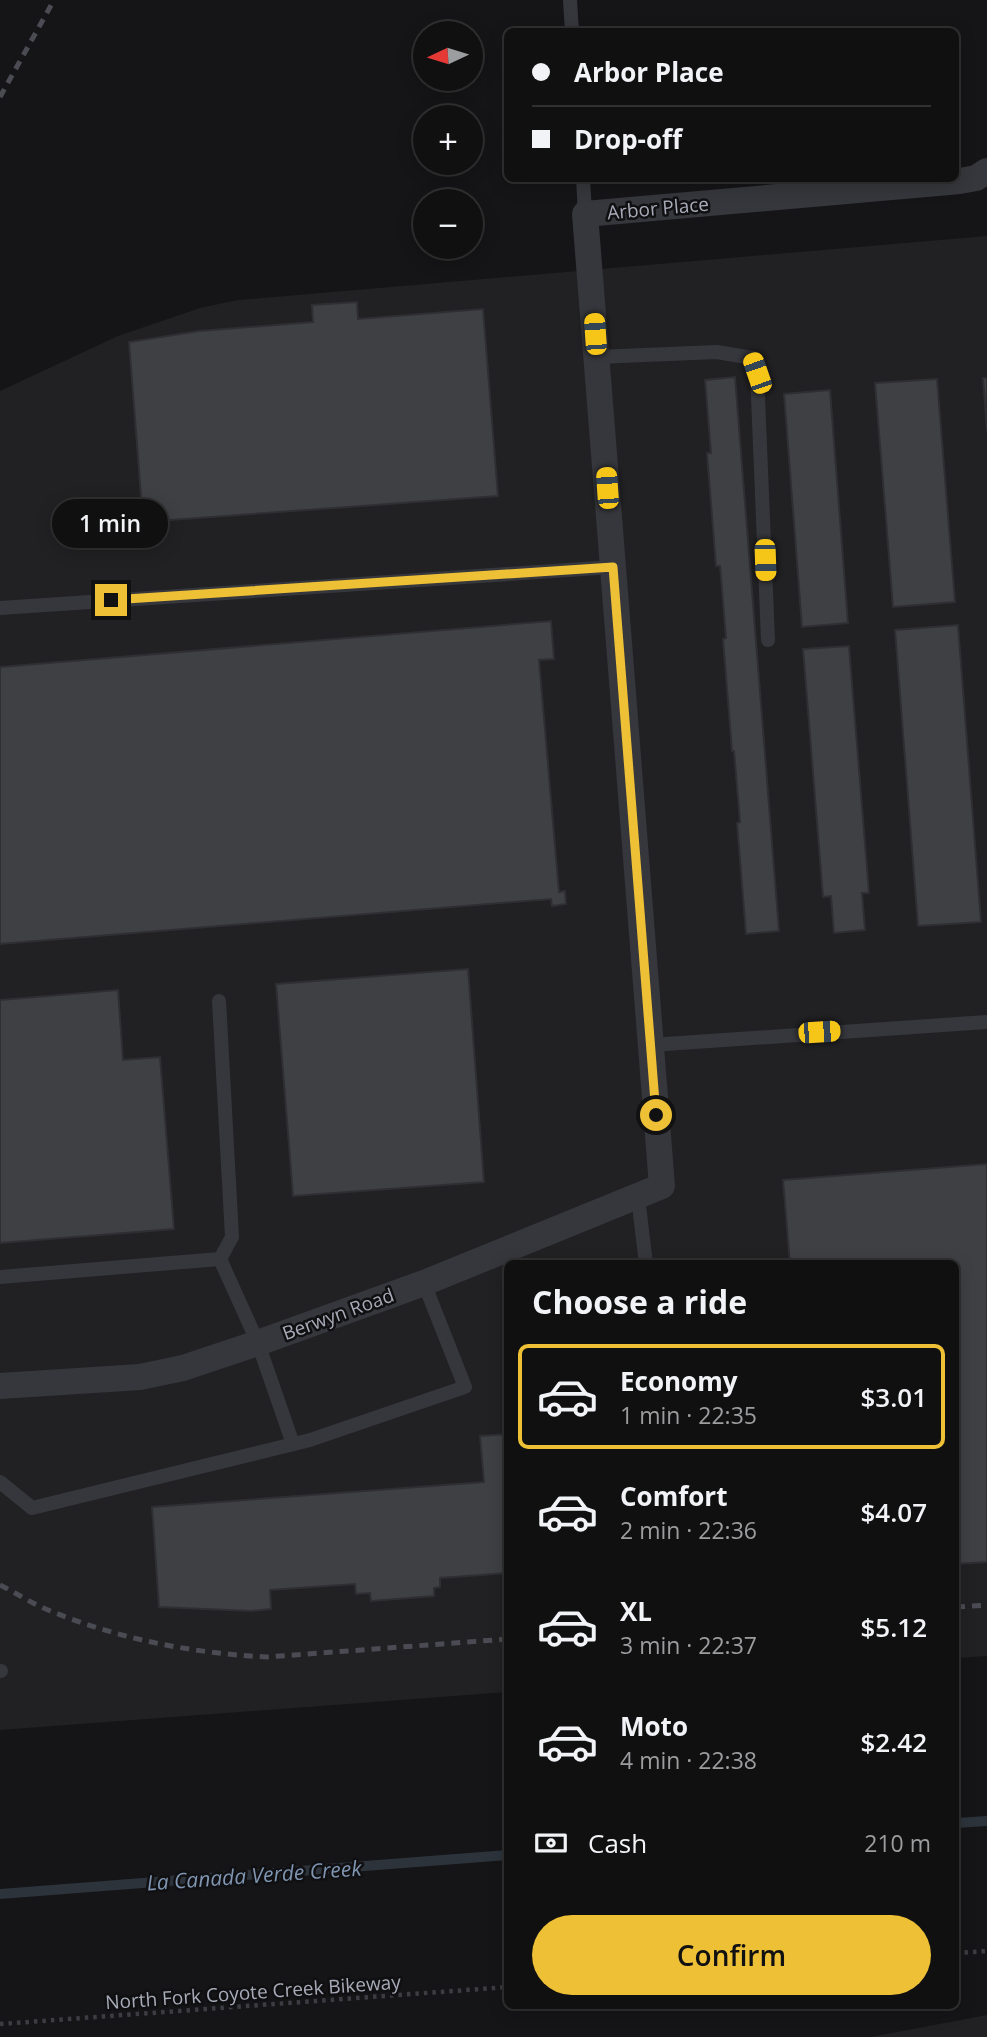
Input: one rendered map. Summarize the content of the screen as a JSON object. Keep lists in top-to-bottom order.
{
  "streets": {
    "street": ["Arbor Place", "Berwyn Road"],
    "path": ["North Fork Coyote Creek Bikeway"]
  },
  "crossings": [
    ["Arbor Place", "Berwyn Road"]
  ],
  "water": ["La Canada Verde Creek"],
  "north": "left",
  "page": {
    "map_buttons": ["+", "−"],
    "banner": ["Arbor Place", "Drop-off"],
    "bubble": "1 min",
    "heading": "Choose a ride",
    "list": [
      {
        "name": "Economy",
        "note": "1 min · 22:35",
        "value": "$3.01"
      },
      {
        "name": "Comfort",
        "note": "2 min · 22:36",
        "value": "$4.07"
      },
      {
        "name": "XL",
        "note": "3 min · 22:37",
        "value": "$5.12"
      },
      {
        "name": "Moto",
        "note": "4 min · 22:38",
        "value": "$2.42"
      }
    ],
    "pay": ["Cash", "210 m"],
    "buttons": "Confirm"
  }
}
